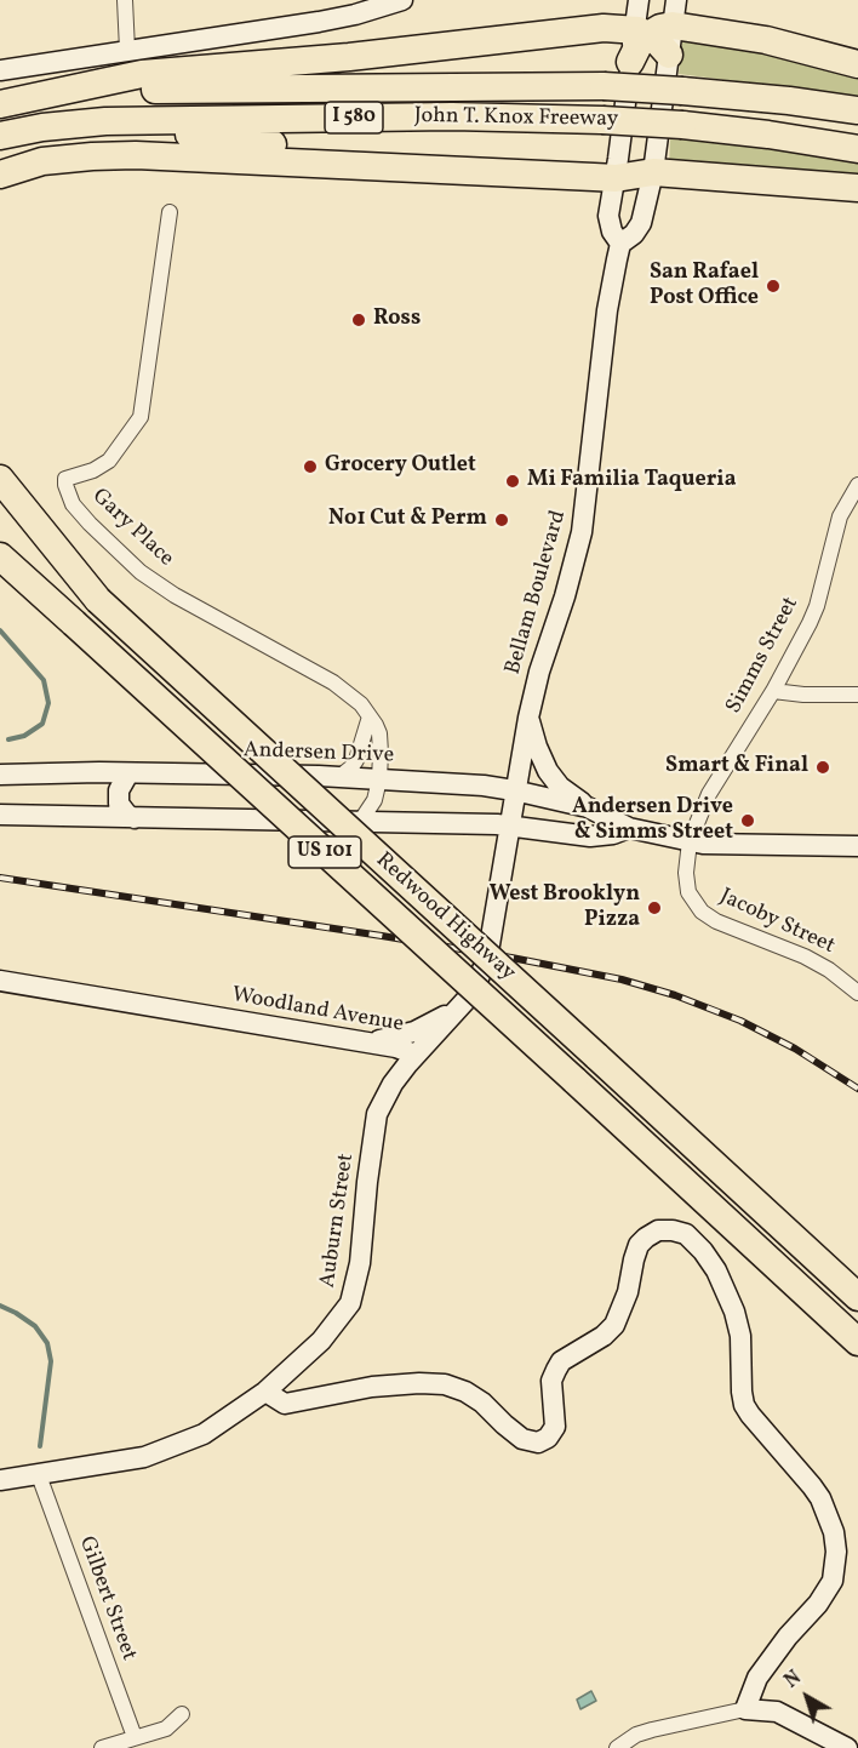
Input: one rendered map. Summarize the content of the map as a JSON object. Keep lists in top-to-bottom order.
{
  "streets": {
    "highway": [
      "I 580",
      "John T. Knox Freeway",
      "US 101",
      "Redwood Highway"
    ],
    "street": [
      "Gary Place",
      "Bellam Boulevard",
      "Simms Street",
      "Andersen Drive",
      "Jacoby Street",
      "Woodland Avenue",
      "Auburn Street",
      "Gilbert Street"
    ]
  },
  "crossings": [
    ["Gary Place", "Andersen Drive"],
    ["Bellam Boulevard", "Andersen Drive"],
    ["Bellam Boulevard", "Woodland Avenue"],
    ["Simms Street", "Andersen Drive"],
    ["Simms Street", "Jacoby Street"],
    ["Andersen Drive", "Jacoby Street"],
    ["Andersen Drive", "Woodland Avenue"],
    ["Woodland Avenue", "Auburn Street"],
    ["Auburn Street", "Gilbert Street"]
  ],
  "places": [
    "San Rafael Post Office",
    "Ross",
    "Grocery Outlet",
    "Mi Familia Taqueria",
    "No1 Cut & Perm",
    "Smart & Final",
    "Andersen Drive & Simms Street",
    "West Brooklyn Pizza"
  ],
  "north": "top left"
}
